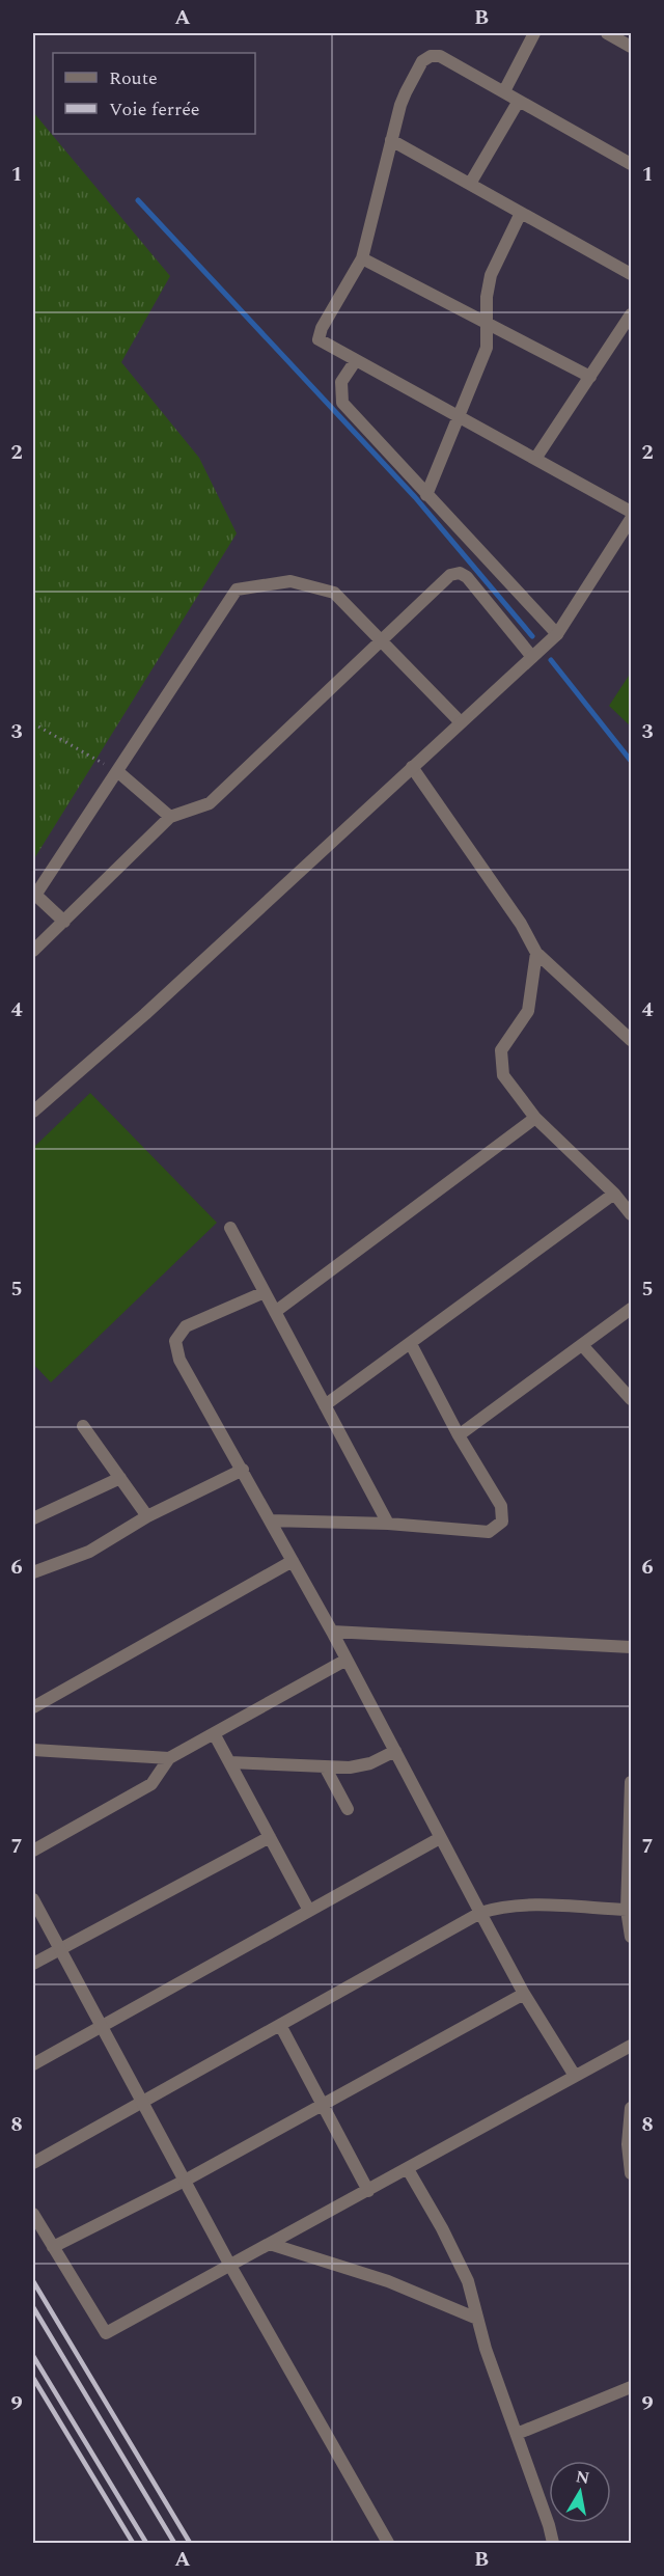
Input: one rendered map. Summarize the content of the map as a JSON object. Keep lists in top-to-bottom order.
{
  "legend": ["Route", "Voie ferrée"],
  "north": "top",
  "grid": {
    "columns": ["A", "B"],
    "rows": [
      "1",
      "2",
      "3",
      "4",
      "5",
      "6",
      "7",
      "8",
      "9"
    ]
  }
}
